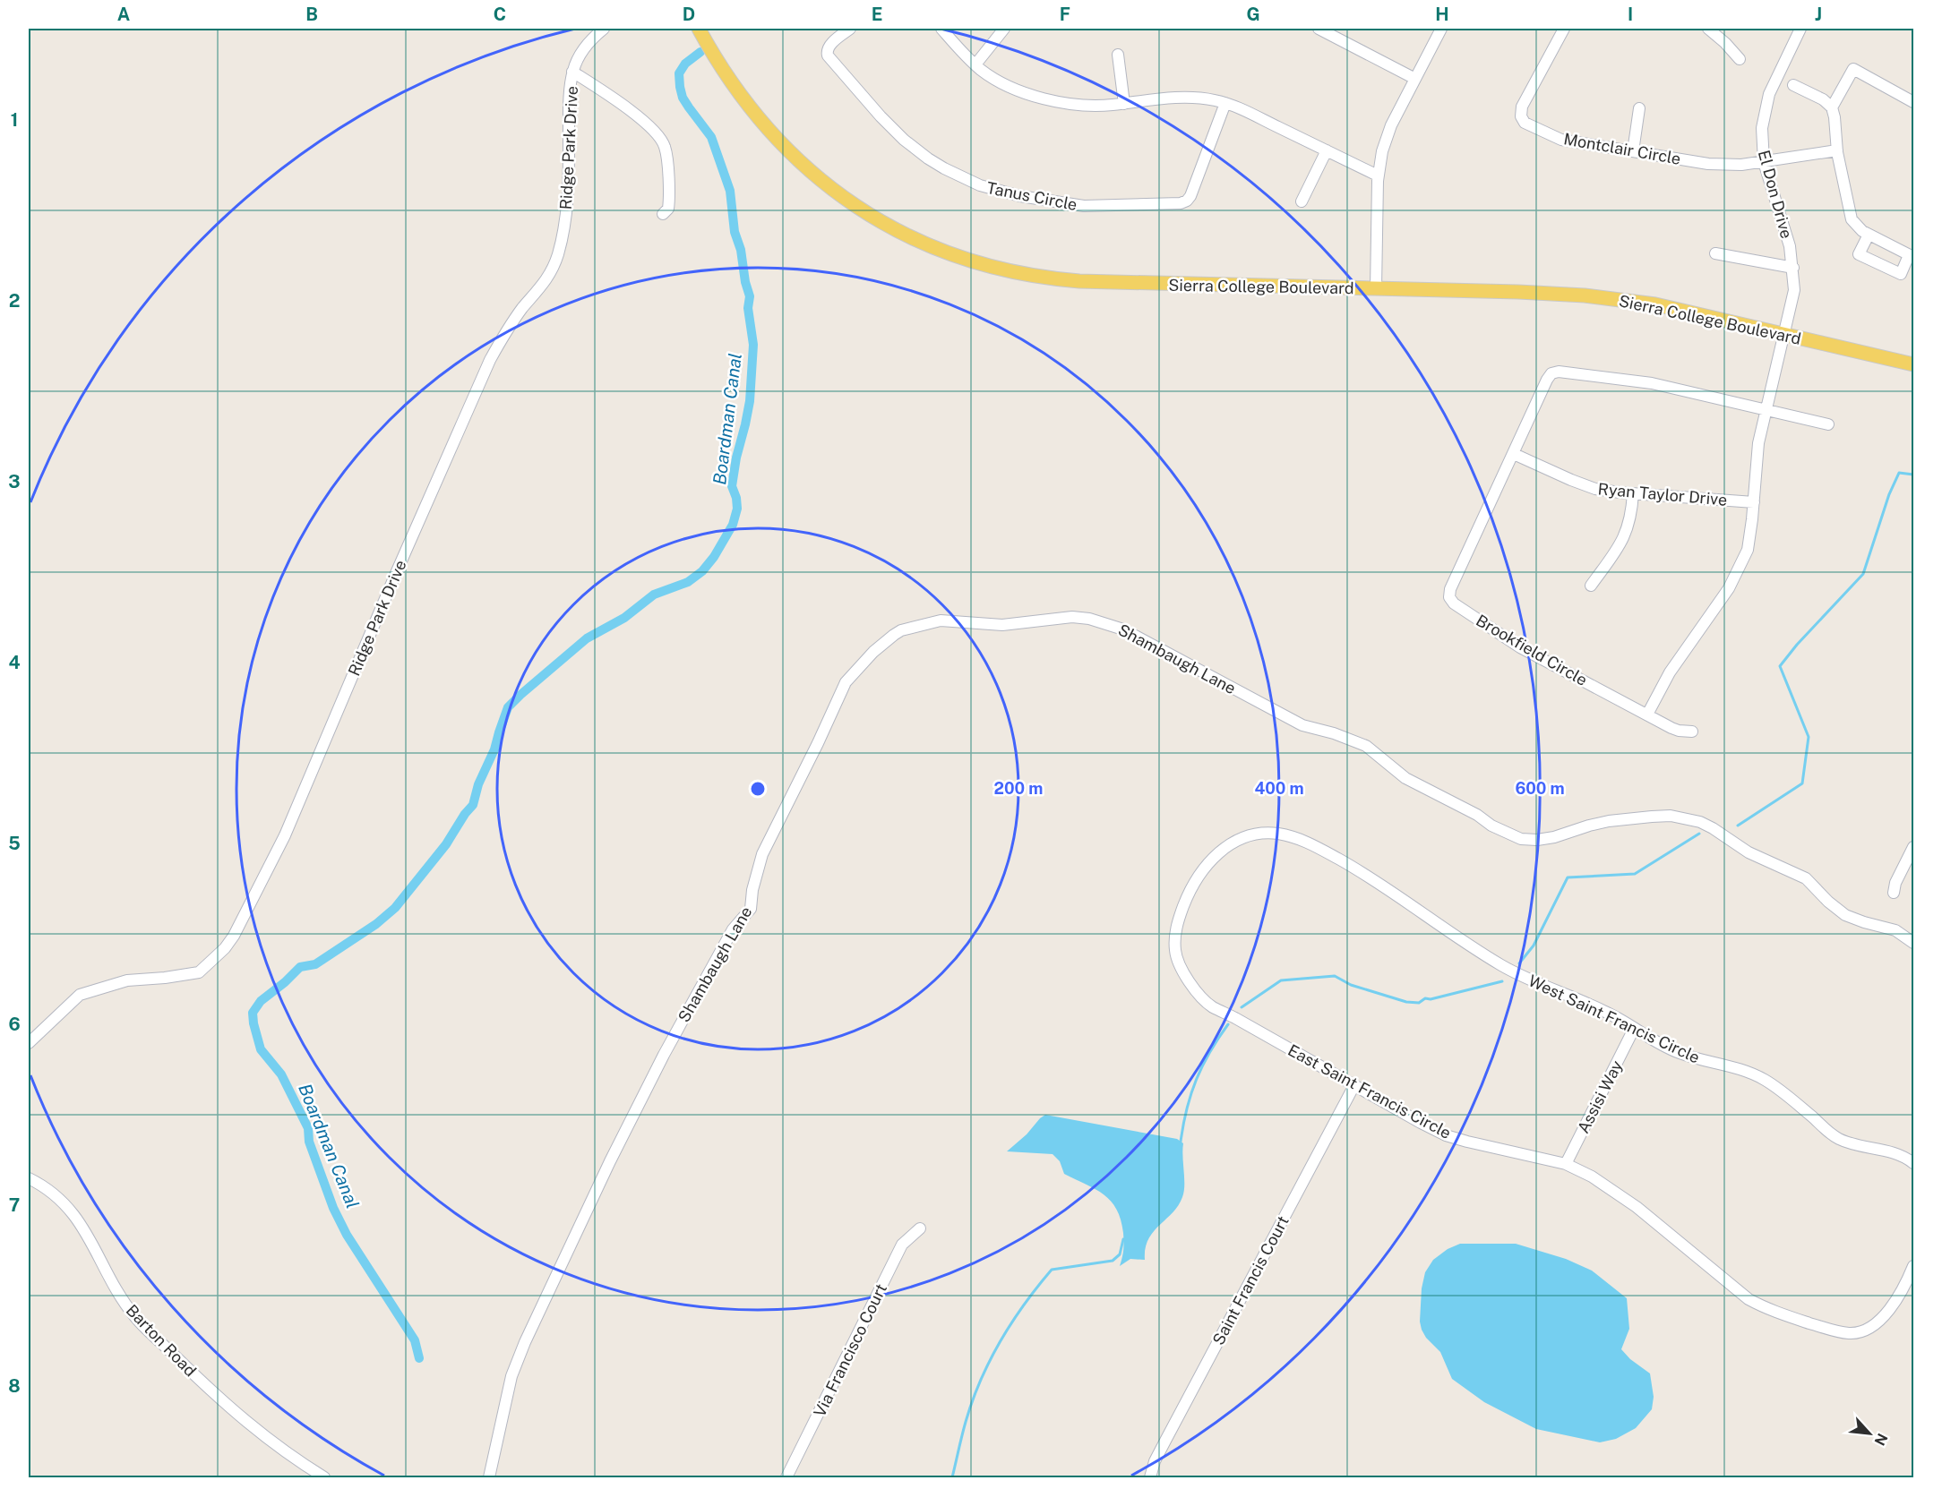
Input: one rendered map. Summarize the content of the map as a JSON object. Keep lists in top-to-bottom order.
{
  "streets": {
    "main road": ["Sierra College Boulevard"],
    "street": [
      "Ridge Park Drive",
      "Montclair Circle",
      "El Don Drive",
      "Tanus Circle",
      "Ryan Taylor Drive",
      "Brookfield Circle",
      "Shambaugh Lane",
      "West Saint Francis Circle",
      "East Saint Francis Circle",
      "Assisi Way",
      "Saint Francis Court",
      "Barton Road",
      "Via Francisco Court"
    ]
  },
  "crossings": [
    ["Montclair Circle", "El Don Drive"],
    ["El Don Drive", "Sierra College Boulevard"],
    ["Ryan Taylor Drive", "Brookfield Circle"],
    ["West Saint Francis Circle", "East Saint Francis Circle"],
    ["West Saint Francis Circle", "Assisi Way"],
    ["East Saint Francis Circle", "Assisi Way"],
    ["East Saint Francis Circle", "Saint Francis Court"]
  ],
  "water": ["Boardman Canal"],
  "north": "bottom right",
  "grid": {
    "columns": [
      "A",
      "B",
      "C",
      "D",
      "E",
      "F",
      "G",
      "H",
      "I",
      "J"
    ],
    "rows": [
      "1",
      "2",
      "3",
      "4",
      "5",
      "6",
      "7",
      "8"
    ]
  },
  "rings": ["200 m", "400 m", "600 m"]
}
